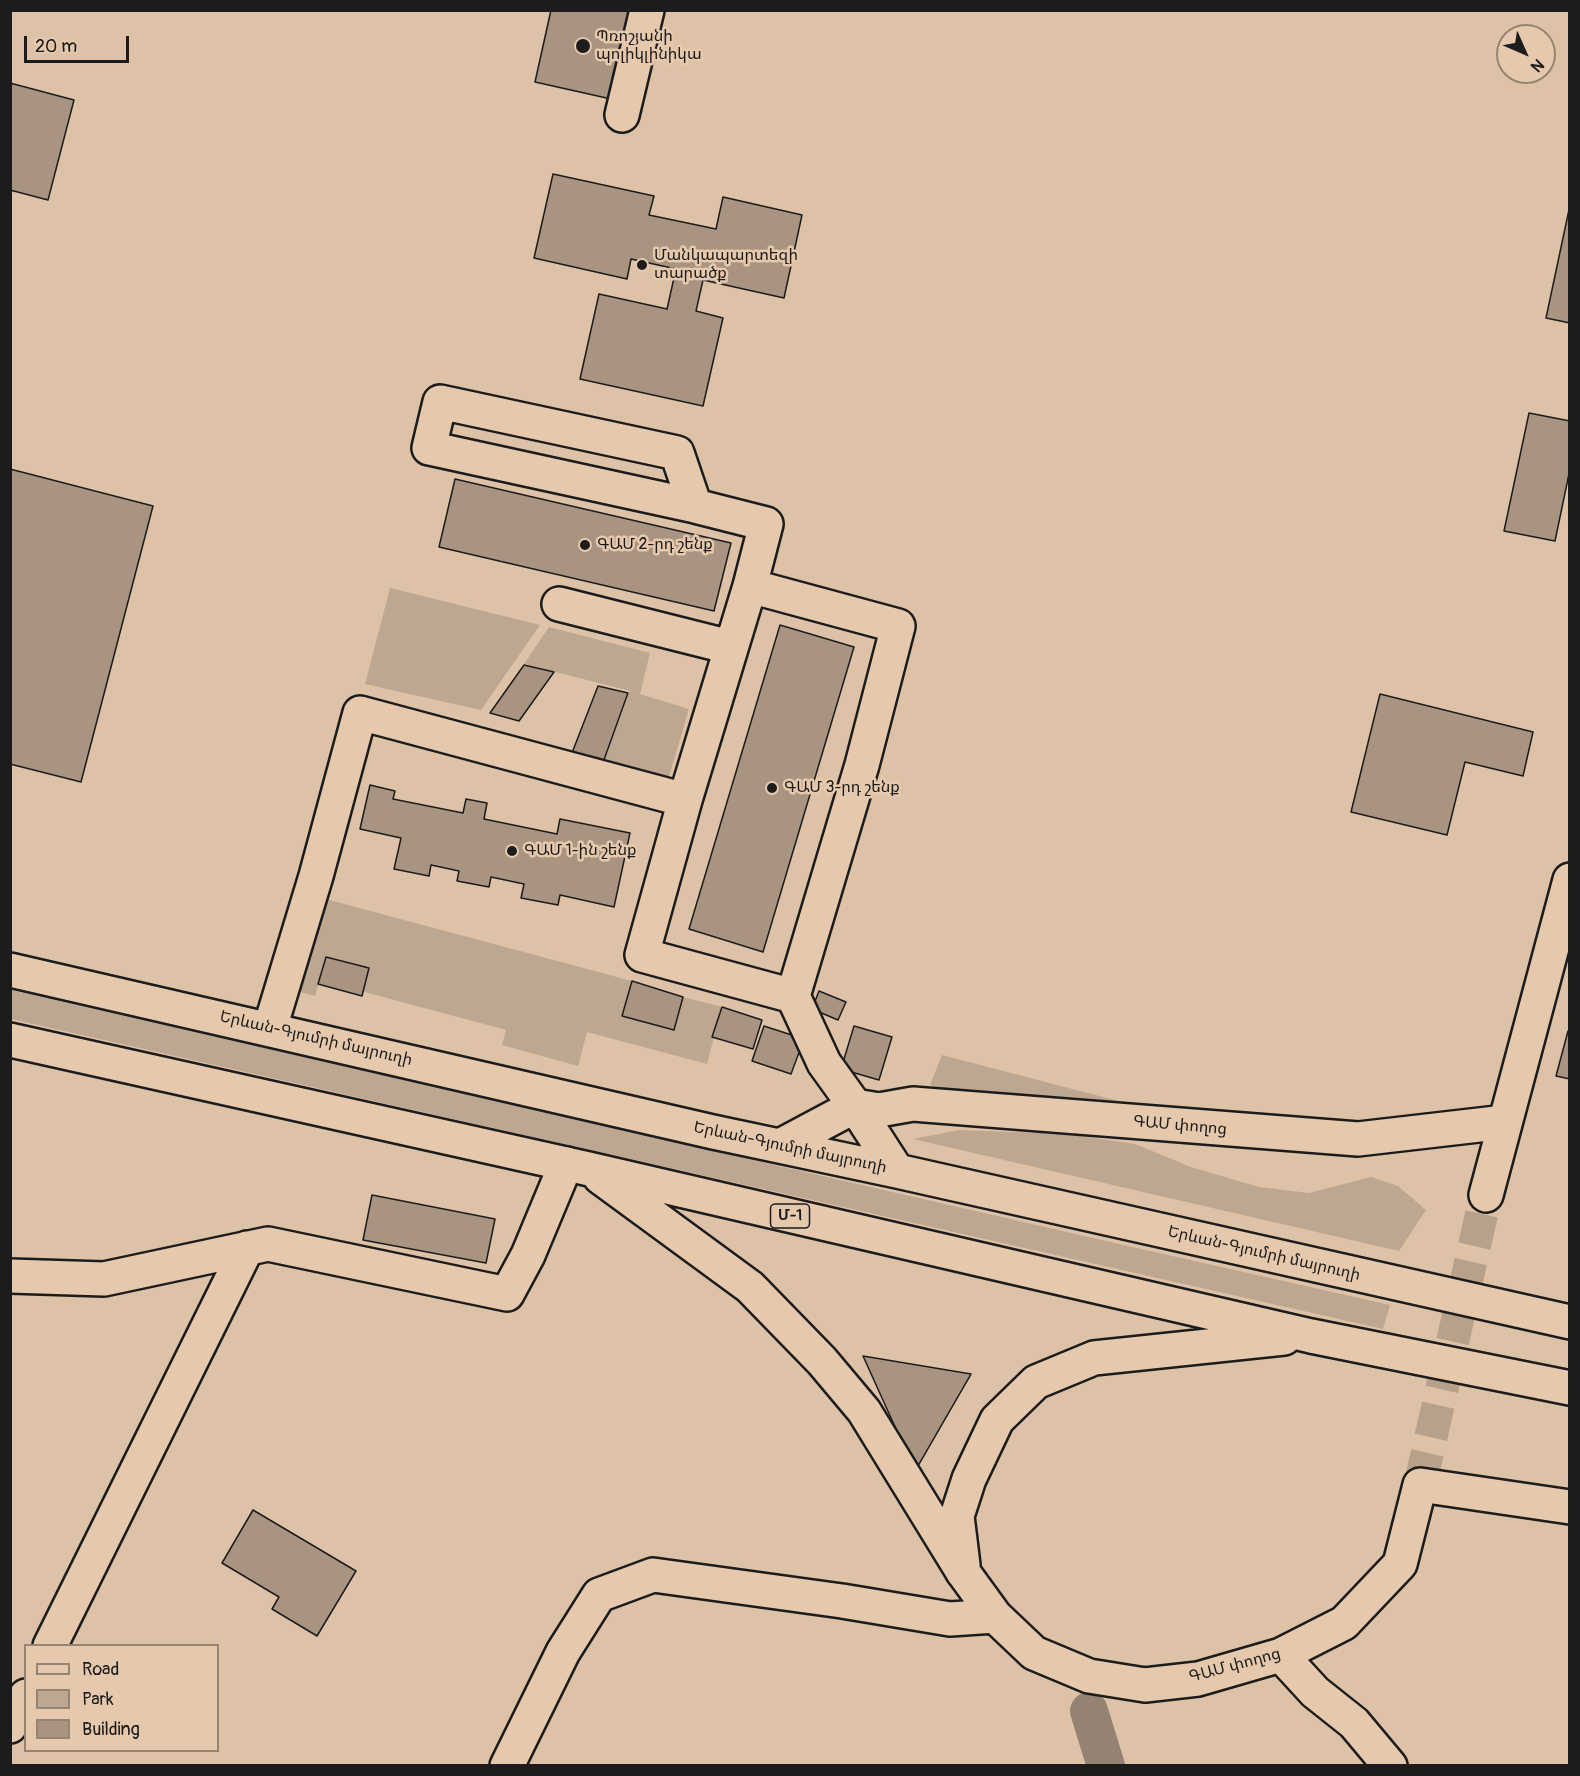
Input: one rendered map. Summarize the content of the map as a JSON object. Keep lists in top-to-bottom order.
{
  "streets": {
    "main road": ["Երևան-Գյումրի մայրուղի", "ԳԱՄ փողոց", "Մ-1"]
  },
  "crossings": [
    ["ԳԱՄ փողոց", "Մ-1"]
  ],
  "places": [
    "Պռոշյանի պոլիկլինիկա",
    "Մանկապարտեզի տարածք",
    "ԳԱՄ 2-րդ շենք",
    "ԳԱՄ 3-րդ շենք",
    "ԳԱՄ 1-ին շենք"
  ],
  "legend": ["Road", "Park", "Building"],
  "scale_bar": "20 m",
  "north": "bottom right"
}
